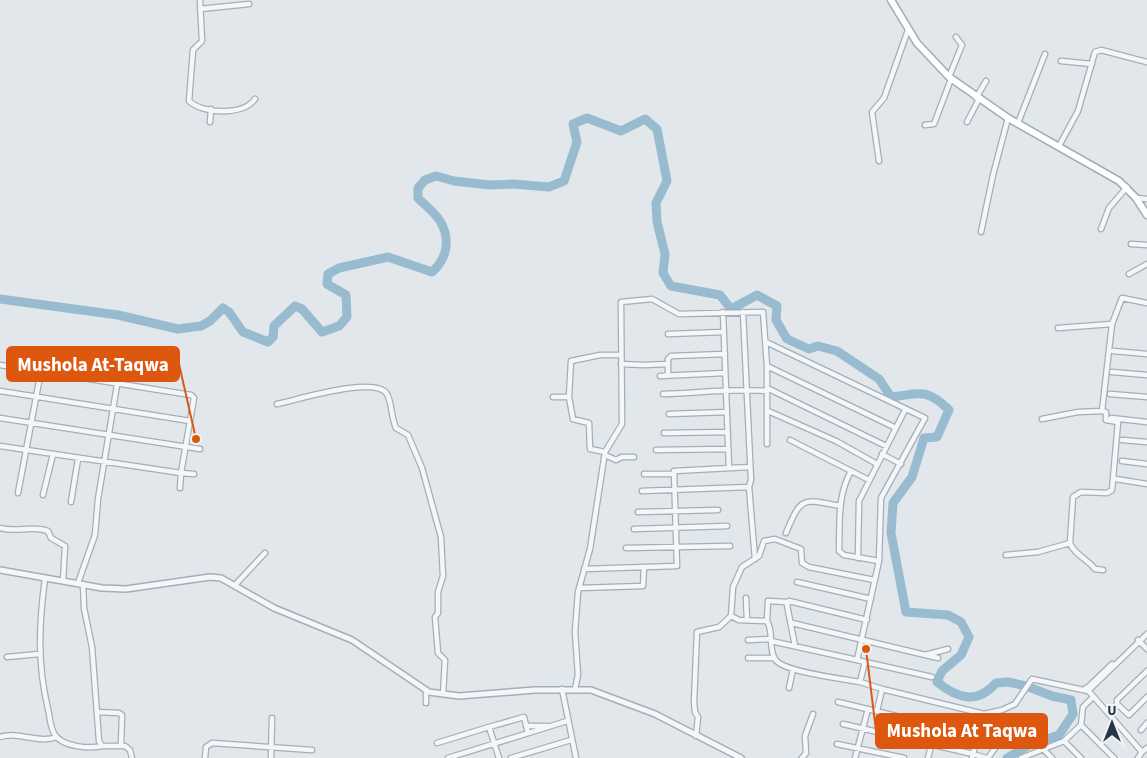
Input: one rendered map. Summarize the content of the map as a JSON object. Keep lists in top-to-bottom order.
{
  "places": ["Mushola At-Taqwa", "Mushola At Taqwa"],
  "north": "top"
}
